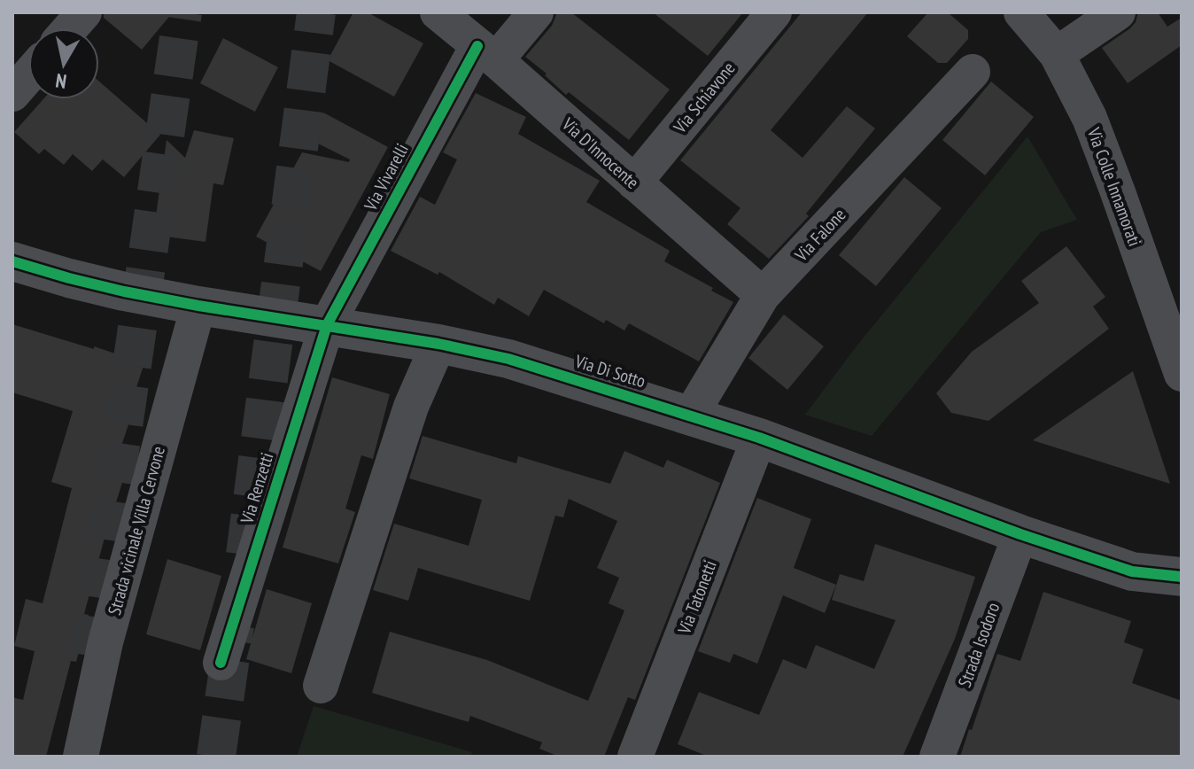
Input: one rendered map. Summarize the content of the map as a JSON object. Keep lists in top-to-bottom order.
{
  "streets": {
    "street": [
      "Via Schiavone",
      "Via D'Innocente",
      "Via Vivarelli",
      "Via Colle Innamorati",
      "Via Falone",
      "Via Di Sotto",
      "Via Renzetti",
      "Strada vicinale Villa Cervone",
      "Via Tatonetti",
      "Strada Isodoro"
    ]
  },
  "crossings": [
    ["Via Schiavone", "Via D'Innocente"],
    ["Via D'Innocente", "Via Vivarelli"],
    ["Via D'Innocente", "Via Falone"],
    ["Via Vivarelli", "Via Di Sotto"],
    ["Via Vivarelli", "Via Renzetti"],
    ["Via Falone", "Via Di Sotto"],
    ["Via Di Sotto", "Via Renzetti"],
    ["Via Di Sotto", "Strada vicinale Villa Cervone"],
    ["Via Di Sotto", "Via Tatonetti"],
    ["Via Di Sotto", "Strada Isodoro"]
  ],
  "north": "bottom"
}
